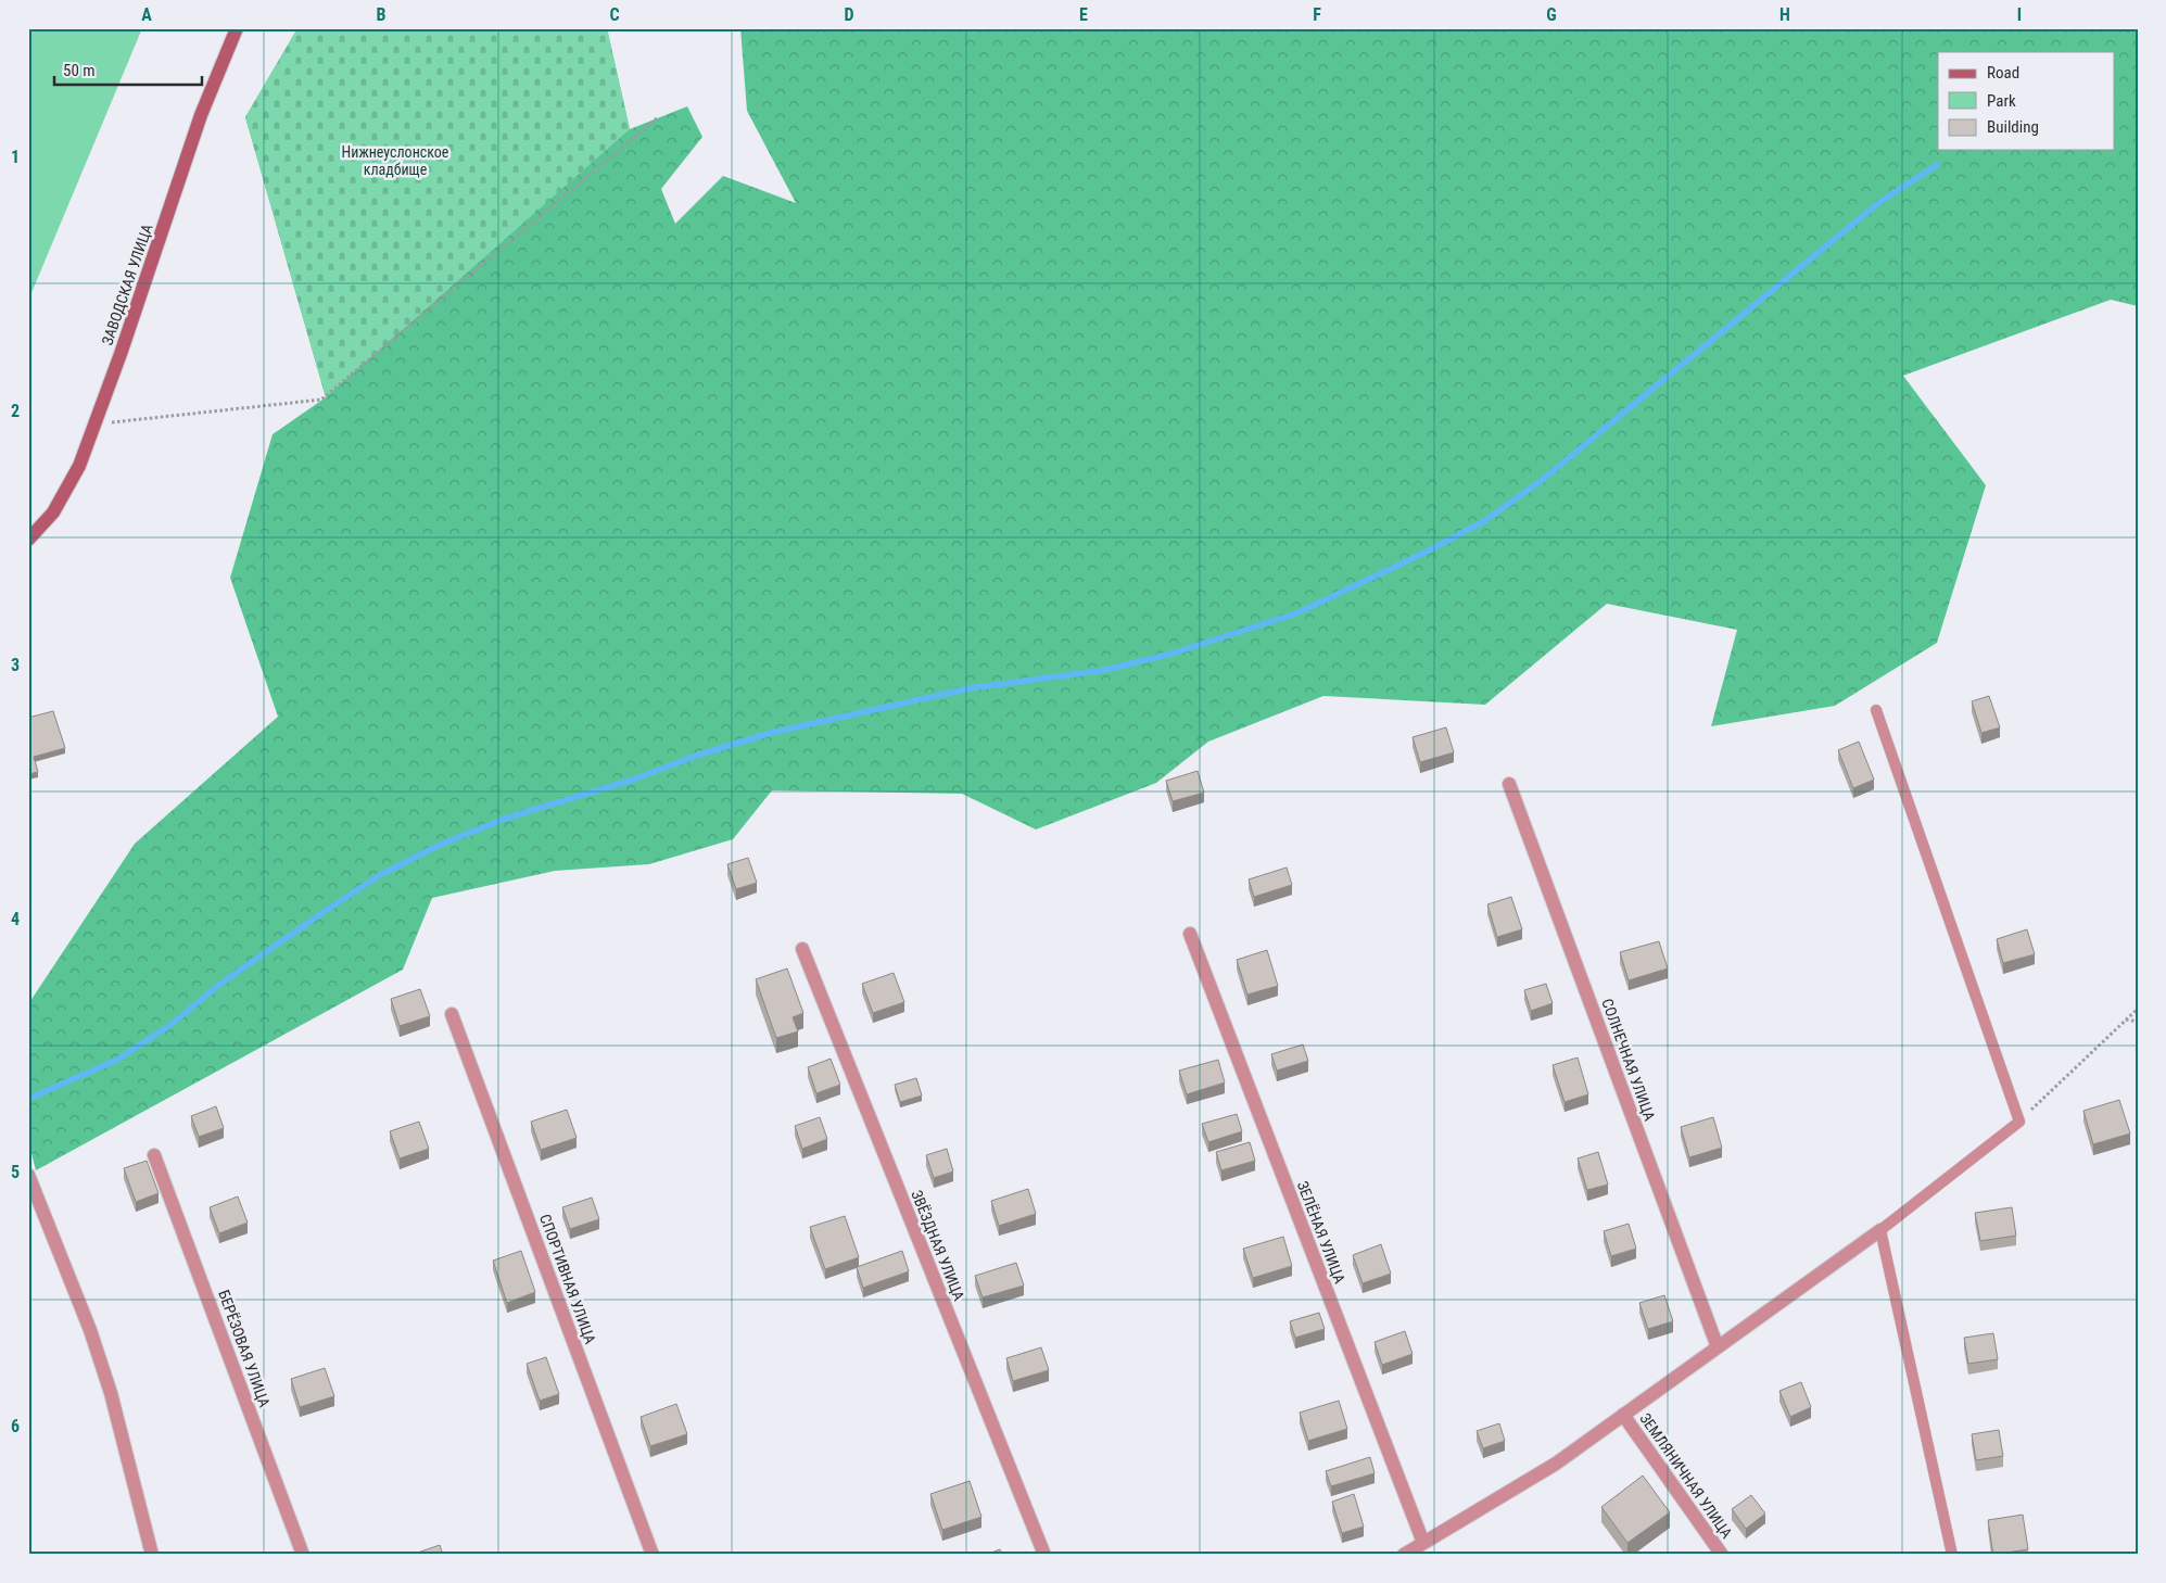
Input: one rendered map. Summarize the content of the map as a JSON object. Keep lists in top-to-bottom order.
{
  "streets": {
    "street": [
      "ЗАВОДСКАЯ УЛИЦА",
      "СОЛНЕЧНАЯ УЛИЦА",
      "ЗЕЛЁНАЯ УЛИЦА",
      "ЗВЁЗДНАЯ УЛИЦА",
      "СПОРТИВНАЯ УЛИЦА",
      "БЕРЁЗОВАЯ УЛИЦА",
      "ЗЕМЛЯНИЧНАЯ УЛИЦА"
    ]
  },
  "parks": ["Нижнеуслонское кладбище"],
  "legend": ["Road", "Park", "Building"],
  "scale_bar": "50 m",
  "grid": {
    "columns": [
      "A",
      "B",
      "C",
      "D",
      "E",
      "F",
      "G",
      "H",
      "I"
    ],
    "rows": [
      "1",
      "2",
      "3",
      "4",
      "5",
      "6"
    ]
  }
}
